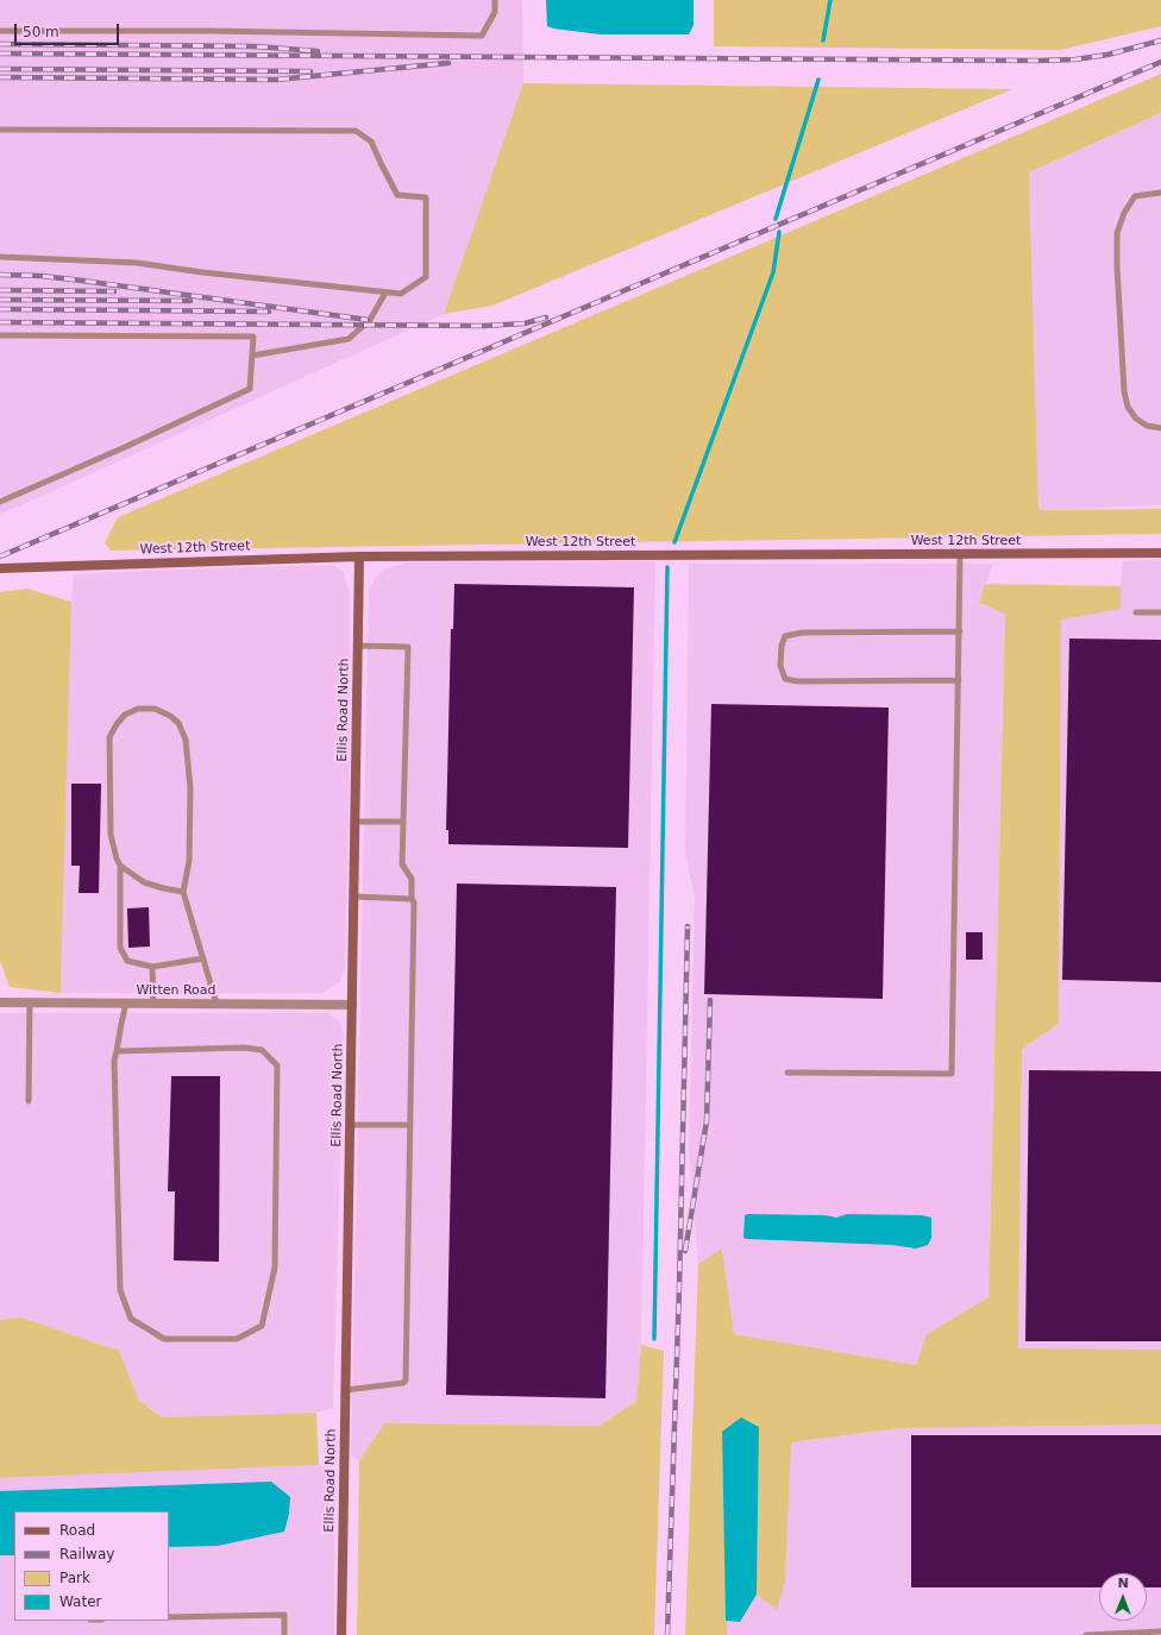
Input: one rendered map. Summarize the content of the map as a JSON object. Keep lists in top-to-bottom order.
{
  "streets": {
    "street": ["West 12th Street", "Ellis Road North", "Witten Road"]
  },
  "crossings": [
    ["West 12th Street", "Ellis Road North"],
    ["Ellis Road North", "Witten Road"]
  ],
  "legend": [
    "Road",
    "Railway",
    "Park",
    "Water"
  ],
  "scale_bar": "50 m",
  "north": "top"
}
